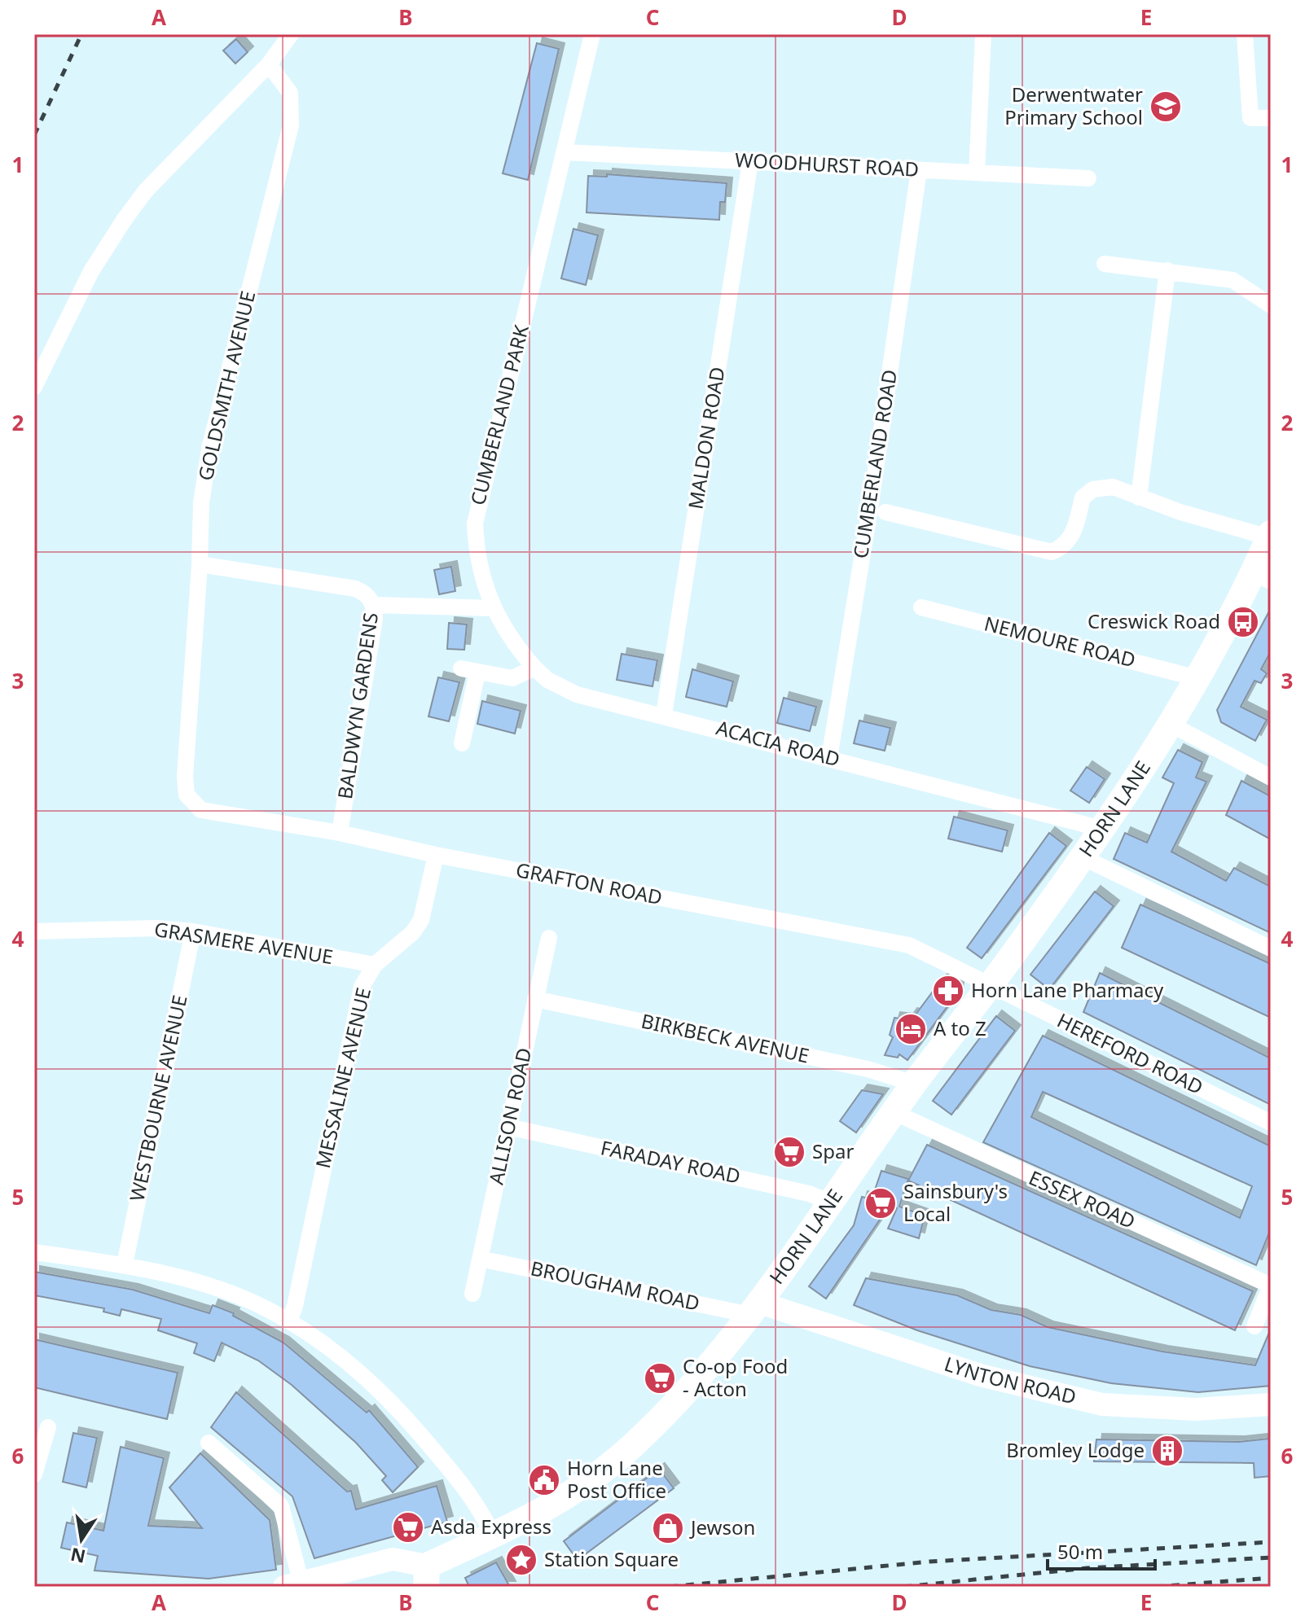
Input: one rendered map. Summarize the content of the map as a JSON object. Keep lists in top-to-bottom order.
{
  "streets": {
    "main road": ["HORN LANE"],
    "street": [
      "WOODHURST ROAD",
      "GOLDSMITH AVENUE",
      "CUMBERLAND PARK",
      "MALDON ROAD",
      "CUMBERLAND ROAD",
      "NEMOURE ROAD",
      "BALDWYN GARDENS",
      "ACACIA ROAD",
      "GRAFTON ROAD",
      "GRASMERE AVENUE",
      "BIRKBECK AVENUE",
      "HEREFORD ROAD",
      "MESSALINE AVENUE",
      "WESTBOURNE AVENUE",
      "ALLISON ROAD",
      "FARADAY ROAD",
      "ESSEX ROAD",
      "BROUGHAM ROAD",
      "LYNTON ROAD"
    ]
  },
  "crossings": [
    ["WOODHURST ROAD", "CUMBERLAND PARK"],
    ["WOODHURST ROAD", "MALDON ROAD"],
    ["WOODHURST ROAD", "CUMBERLAND ROAD"],
    ["GOLDSMITH AVENUE", "BALDWYN GARDENS"],
    ["GOLDSMITH AVENUE", "GRAFTON ROAD"],
    ["CUMBERLAND PARK", "ACACIA ROAD"],
    ["MALDON ROAD", "ACACIA ROAD"],
    ["CUMBERLAND ROAD", "ACACIA ROAD"],
    ["NEMOURE ROAD", "HORN LANE"],
    ["BALDWYN GARDENS", "GRAFTON ROAD"],
    ["ACACIA ROAD", "HORN LANE"],
    ["HORN LANE", "GRAFTON ROAD"],
    ["HORN LANE", "BIRKBECK AVENUE"],
    ["HORN LANE", "HEREFORD ROAD"],
    ["HORN LANE", "FARADAY ROAD"],
    ["HORN LANE", "ESSEX ROAD"],
    ["HORN LANE", "BROUGHAM ROAD"],
    ["HORN LANE", "LYNTON ROAD"],
    ["GRAFTON ROAD", "HEREFORD ROAD"],
    ["GRAFTON ROAD", "MESSALINE AVENUE"],
    ["GRASMERE AVENUE", "MESSALINE AVENUE"],
    ["GRASMERE AVENUE", "WESTBOURNE AVENUE"],
    ["BIRKBECK AVENUE", "ALLISON ROAD"],
    ["ALLISON ROAD", "FARADAY ROAD"],
    ["ALLISON ROAD", "BROUGHAM ROAD"],
    ["BROUGHAM ROAD", "LYNTON ROAD"]
  ],
  "places": {
    "school or university": ["Derwentwater Primary School"],
    "bus stop": ["Creswick Road"],
    "pharmacy": ["Horn Lane Pharmacy"],
    "hotel": ["A to Z"],
    "supermarket": [
      "Spar",
      "Sainsbury's Local",
      "Co-op Food - Acton",
      "Asda Express"
    ],
    "building": ["Bromley Lodge"],
    "public building": ["Horn Lane Post Office"],
    "shop": ["Jewson"],
    "place": ["Station Square"]
  },
  "scale_bar": "50 m",
  "north": "bottom",
  "grid": {
    "columns": [
      "A",
      "B",
      "C",
      "D",
      "E"
    ],
    "rows": [
      "1",
      "2",
      "3",
      "4",
      "5",
      "6"
    ]
  }
}
